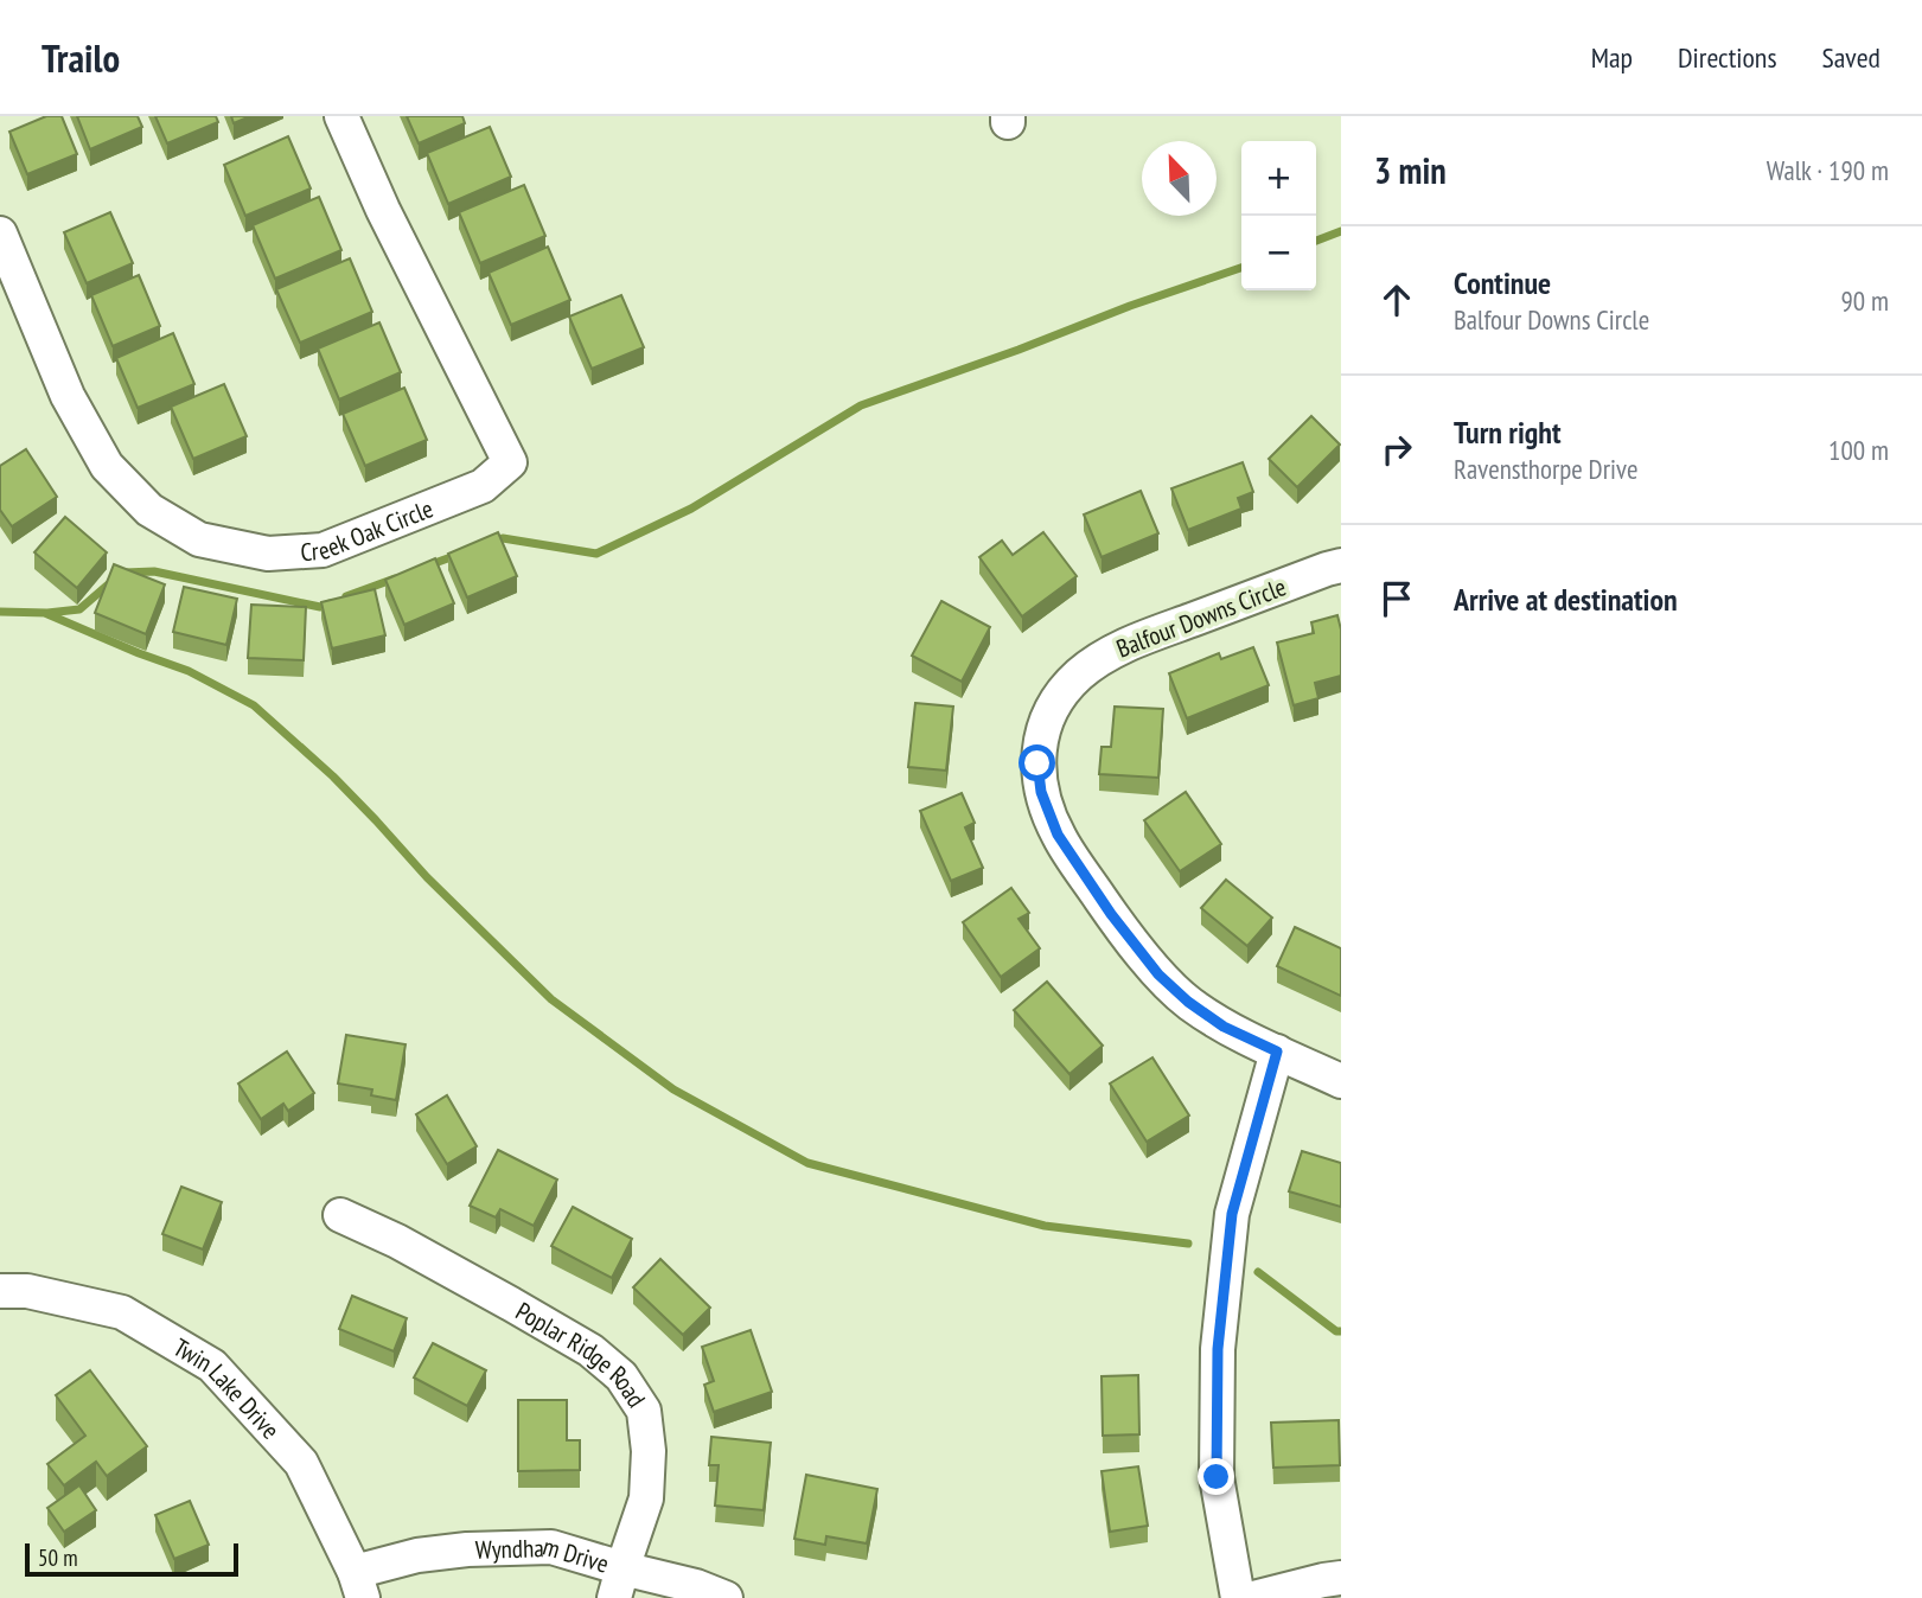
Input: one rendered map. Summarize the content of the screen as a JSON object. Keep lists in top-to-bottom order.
{
  "streets": {
    "street": [
      "Creek Oak Circle",
      "Balfour Downs Circle",
      "Poplar Ridge Road",
      "Twin Lake Drive",
      "Wyndham Drive"
    ]
  },
  "crossings": [
    ["Poplar Ridge Road", "Wyndham Drive"],
    ["Twin Lake Drive", "Wyndham Drive"]
  ],
  "scale_bar": "50 m",
  "north": "top left",
  "page": {
    "header": "Trailo",
    "nav": ["Map", "Directions", "Saved"],
    "heading": ["3 min", "Walk · 190 m"],
    "map_buttons": ["+", "−"],
    "list": [
      ["Continue", "Balfour Downs Circle", "90 m"],
      ["Turn right", "Ravensthorpe Drive", "100 m"],
      "Arrive at destination"
    ],
    "scale": "50 m"
  }
}
